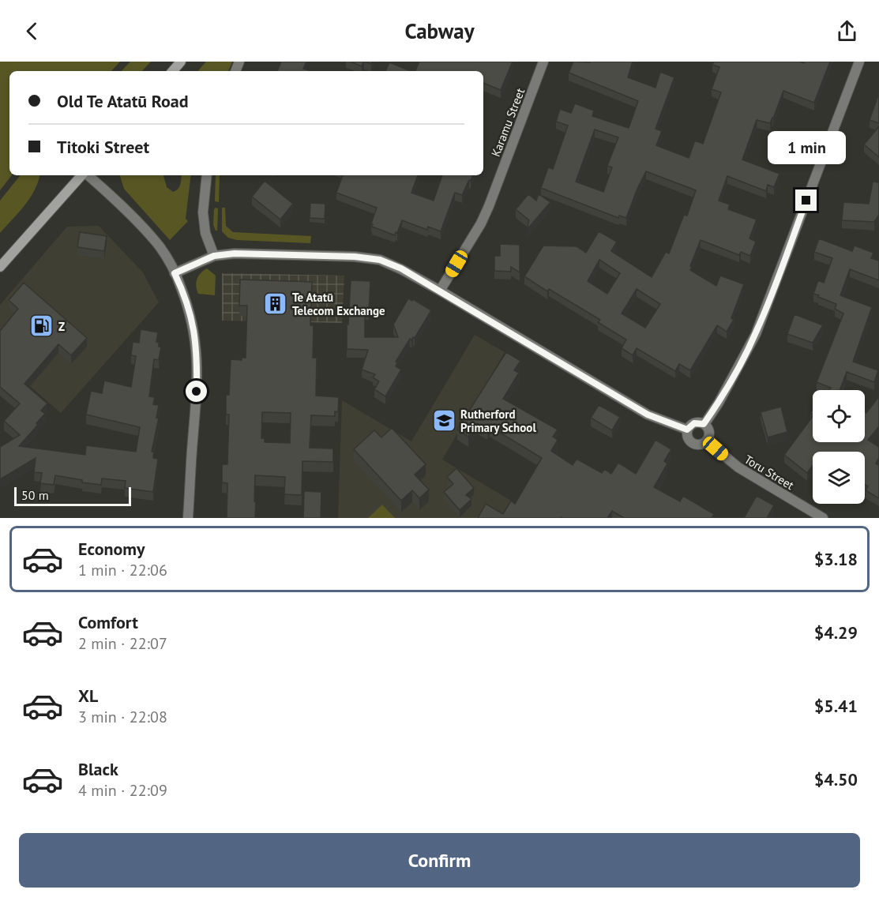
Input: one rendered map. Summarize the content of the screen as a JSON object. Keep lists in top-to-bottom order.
{
  "streets": {
    "street": ["Karamu Street", "Toru Street"]
  },
  "places": {
    "building": ["Te Atatū Telecom Exchange"],
    "fuel station": ["Z"],
    "school or university": ["Rutherford Primary School"]
  },
  "scale_bar": "50 m",
  "page": {
    "header": "Cabway",
    "banner": ["Old Te Atatū Road", "Titoki Street"],
    "bubble": "1 min",
    "scale": "50 m",
    "list": [
      {
        "name": "Economy",
        "note": "1 min · 22:06",
        "value": "$3.18"
      },
      {
        "name": "Comfort",
        "note": "2 min · 22:07",
        "value": "$4.29"
      },
      {
        "name": "XL",
        "note": "3 min · 22:08",
        "value": "$5.41"
      },
      {
        "name": "Black",
        "note": "4 min · 22:09",
        "value": "$4.50"
      }
    ],
    "buttons": "Confirm"
  }
}
